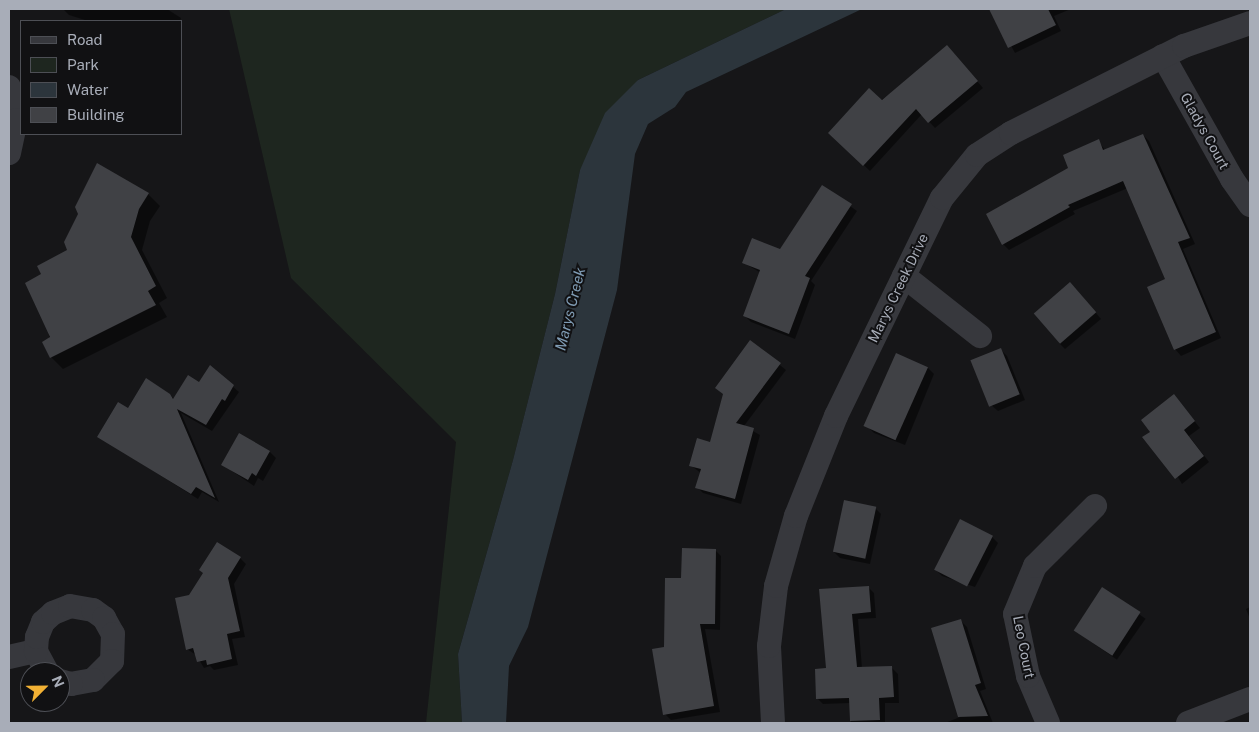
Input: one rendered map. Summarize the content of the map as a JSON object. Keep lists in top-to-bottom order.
{
  "streets": {
    "street": ["Gladys Court", "Marys Creek Drive", "Leo Court"]
  },
  "crossings": [
    ["Gladys Court", "Marys Creek Drive"]
  ],
  "water": ["Marys Creek"],
  "legend": [
    "Road",
    "Park",
    "Water",
    "Building"
  ],
  "north": "top right"
}
